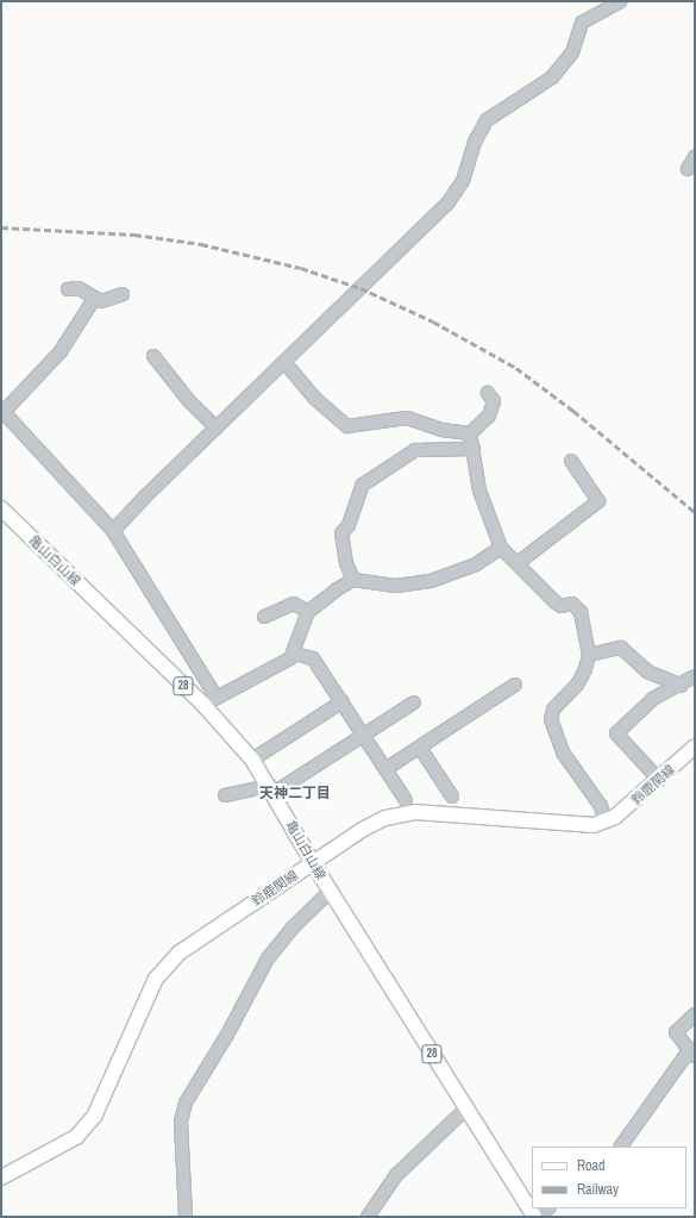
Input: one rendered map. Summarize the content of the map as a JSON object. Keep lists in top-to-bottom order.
{
  "streets": {
    "main road": ["亀山白山線", "28", "鈴鹿関線"]
  },
  "crossings": [
    ["亀山白山線", "鈴鹿関線"]
  ],
  "districts": ["天神二丁目"],
  "legend": ["Road", "Railway"]
}
